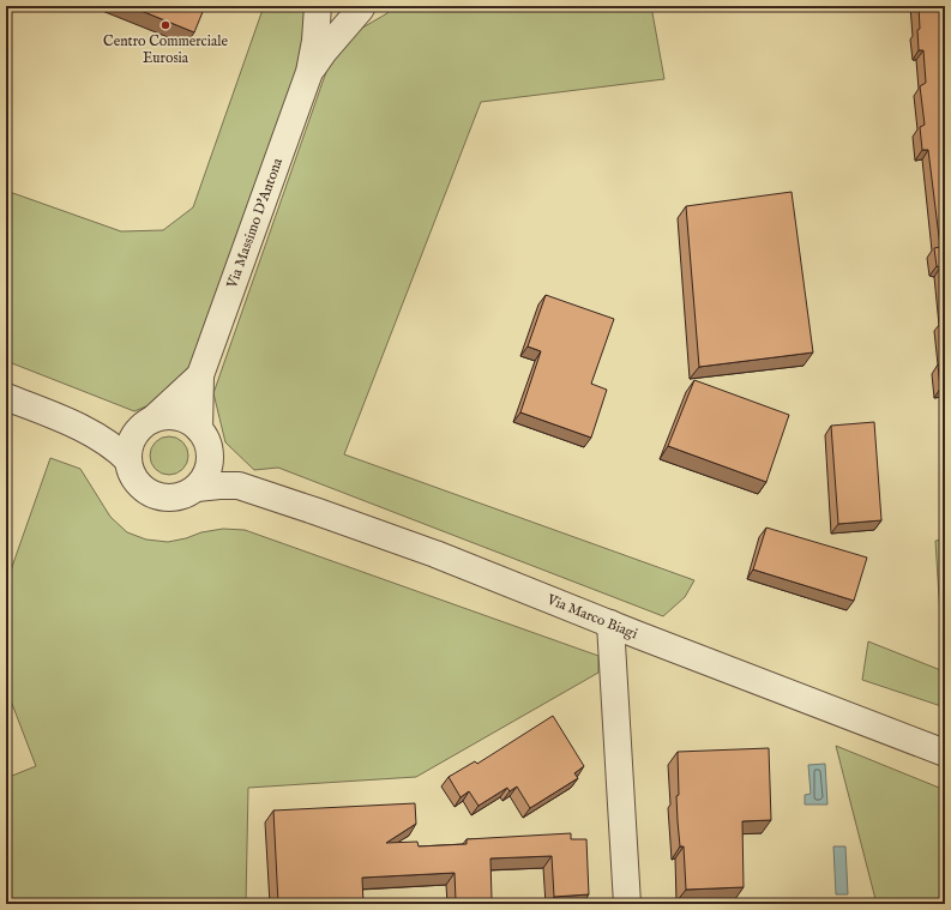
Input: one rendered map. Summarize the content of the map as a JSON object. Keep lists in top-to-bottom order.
{
  "streets": {
    "street": ["Via Massimo D'Antona", "Via Marco Biagi"]
  },
  "places": ["Centro Commerciale Eurosia"]
}
